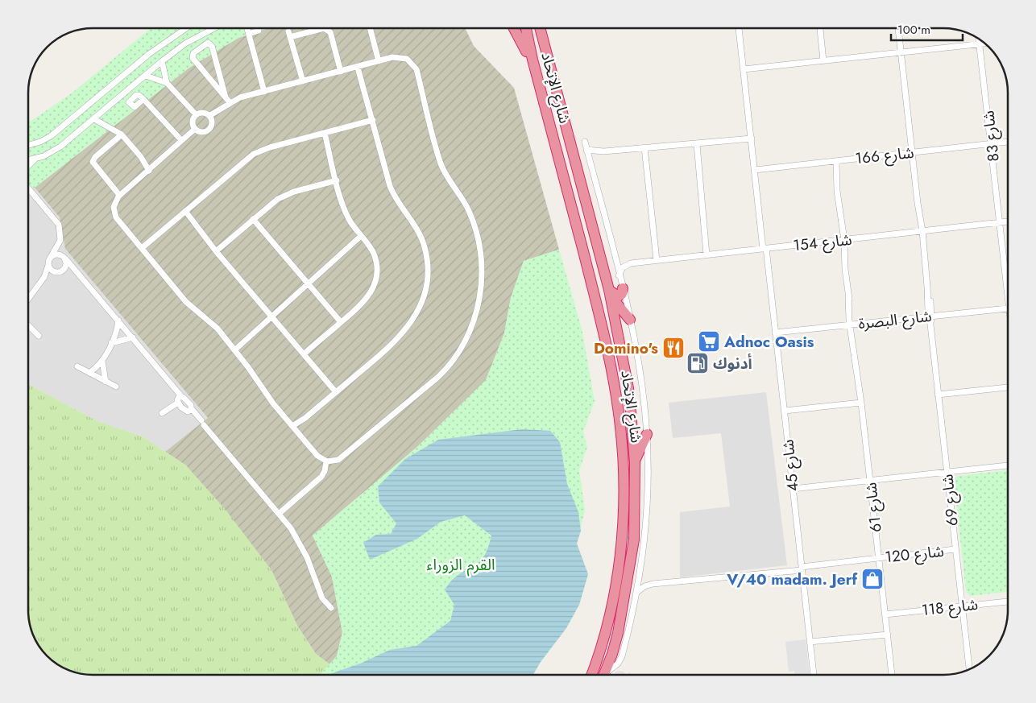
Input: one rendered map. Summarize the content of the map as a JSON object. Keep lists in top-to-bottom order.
{
  "streets": {
    "highway": ["شارع الإتحاد"],
    "street": [
      "شارع 83",
      "شارع 166",
      "شارع 154",
      "شارع البصرة",
      "شارع 45",
      "شارع 69",
      "شارع 61",
      "شارع 120",
      "شارع 118"
    ]
  },
  "crossings": [
    ["شارع 83", "شارع 166"],
    ["شارع 83", "شارع 154"],
    ["شارع 166", "شارع 45"],
    ["شارع 166", "شارع 69"],
    ["شارع 166", "شارع 61"],
    ["شارع 154", "شارع 45"],
    ["شارع 154", "شارع 69"],
    ["شارع 154", "شارع 61"],
    ["شارع البصرة", "شارع 45"],
    ["شارع البصرة", "شارع 69"],
    ["شارع البصرة", "شارع 61"],
    ["شارع 45", "شارع 120"],
    ["شارع 69", "شارع 120"],
    ["شارع 69", "شارع 118"],
    ["شارع 61", "شارع 120"],
    ["شارع 61", "شارع 118"]
  ],
  "parks": ["القرم الزوراء"],
  "places": {
    "supermarket": ["Adnoc Oasis"],
    "restaurant": ["Domino's"],
    "fuel station": ["أدنوك"],
    "shop": ["V/40 madam. Jerf"]
  },
  "scale_bar": "100 m"
}
